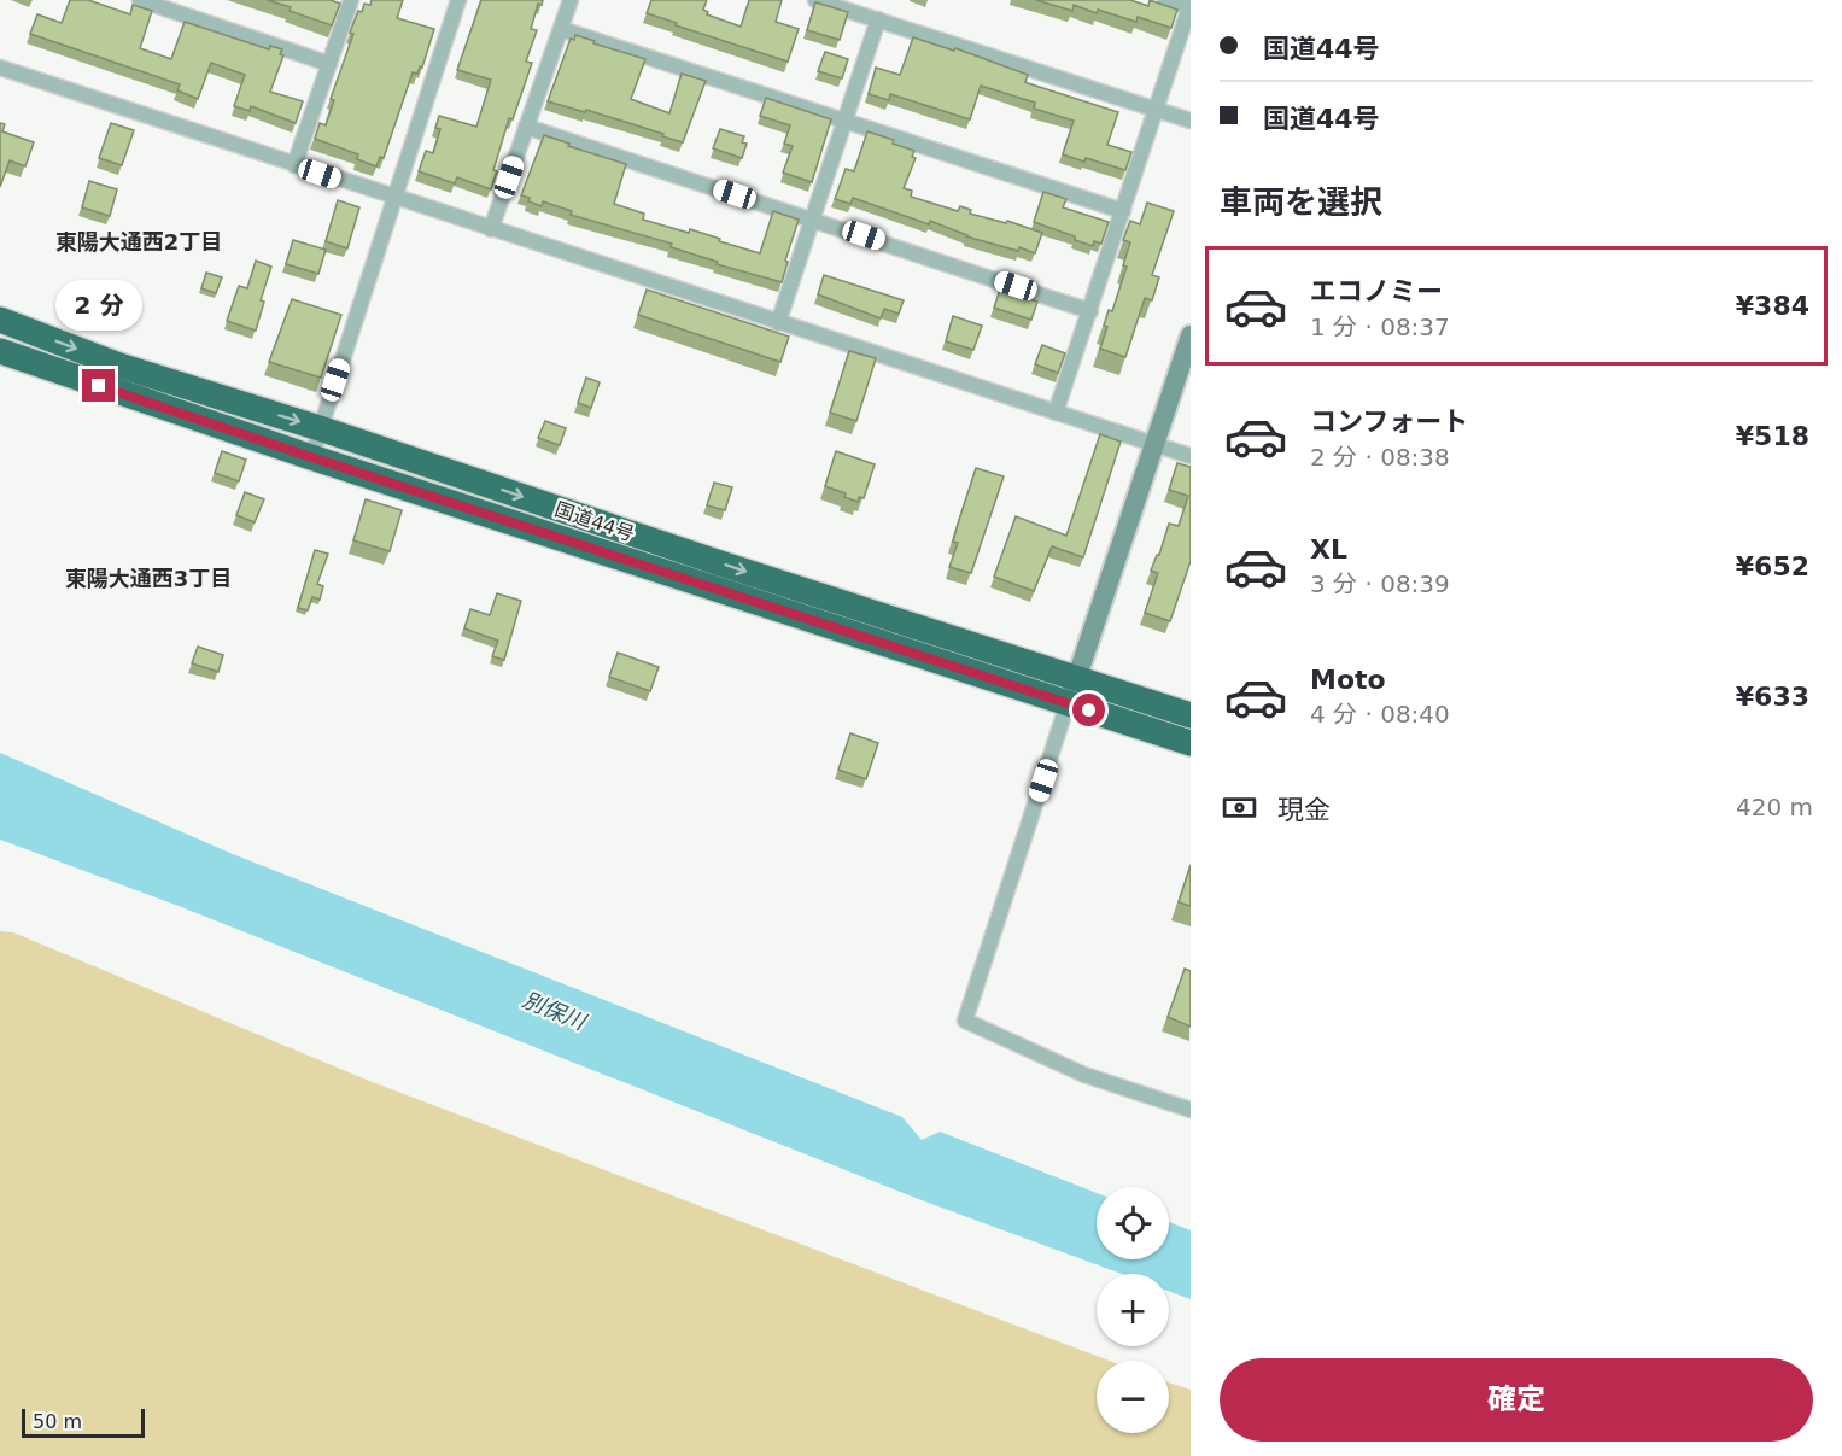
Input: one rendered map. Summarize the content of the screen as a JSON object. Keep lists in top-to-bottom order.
{
  "streets": {
    "highway": ["国道44号"]
  },
  "districts": ["東陽大通西2丁目", "東陽大通西3丁目"],
  "water": ["別保川"],
  "scale_bar": "50 m",
  "page": {
    "banner": ["国道44号", "国道44号"],
    "heading": "車両を選択",
    "list": [
      {
        "name": "エコノミー",
        "note": "1 分 · 08:37",
        "value": "¥384"
      },
      {
        "name": "コンフォート",
        "note": "2 分 · 08:38",
        "value": "¥518"
      },
      {
        "name": "XL",
        "note": "3 分 · 08:39",
        "value": "¥652"
      },
      {
        "name": "Moto",
        "note": "4 分 · 08:40",
        "value": "¥633"
      }
    ],
    "bubble": "2 分",
    "pay": ["現金", "420 m"],
    "map_buttons": ["+", "−"],
    "buttons": "確定",
    "scale": "50 m"
  }
}
